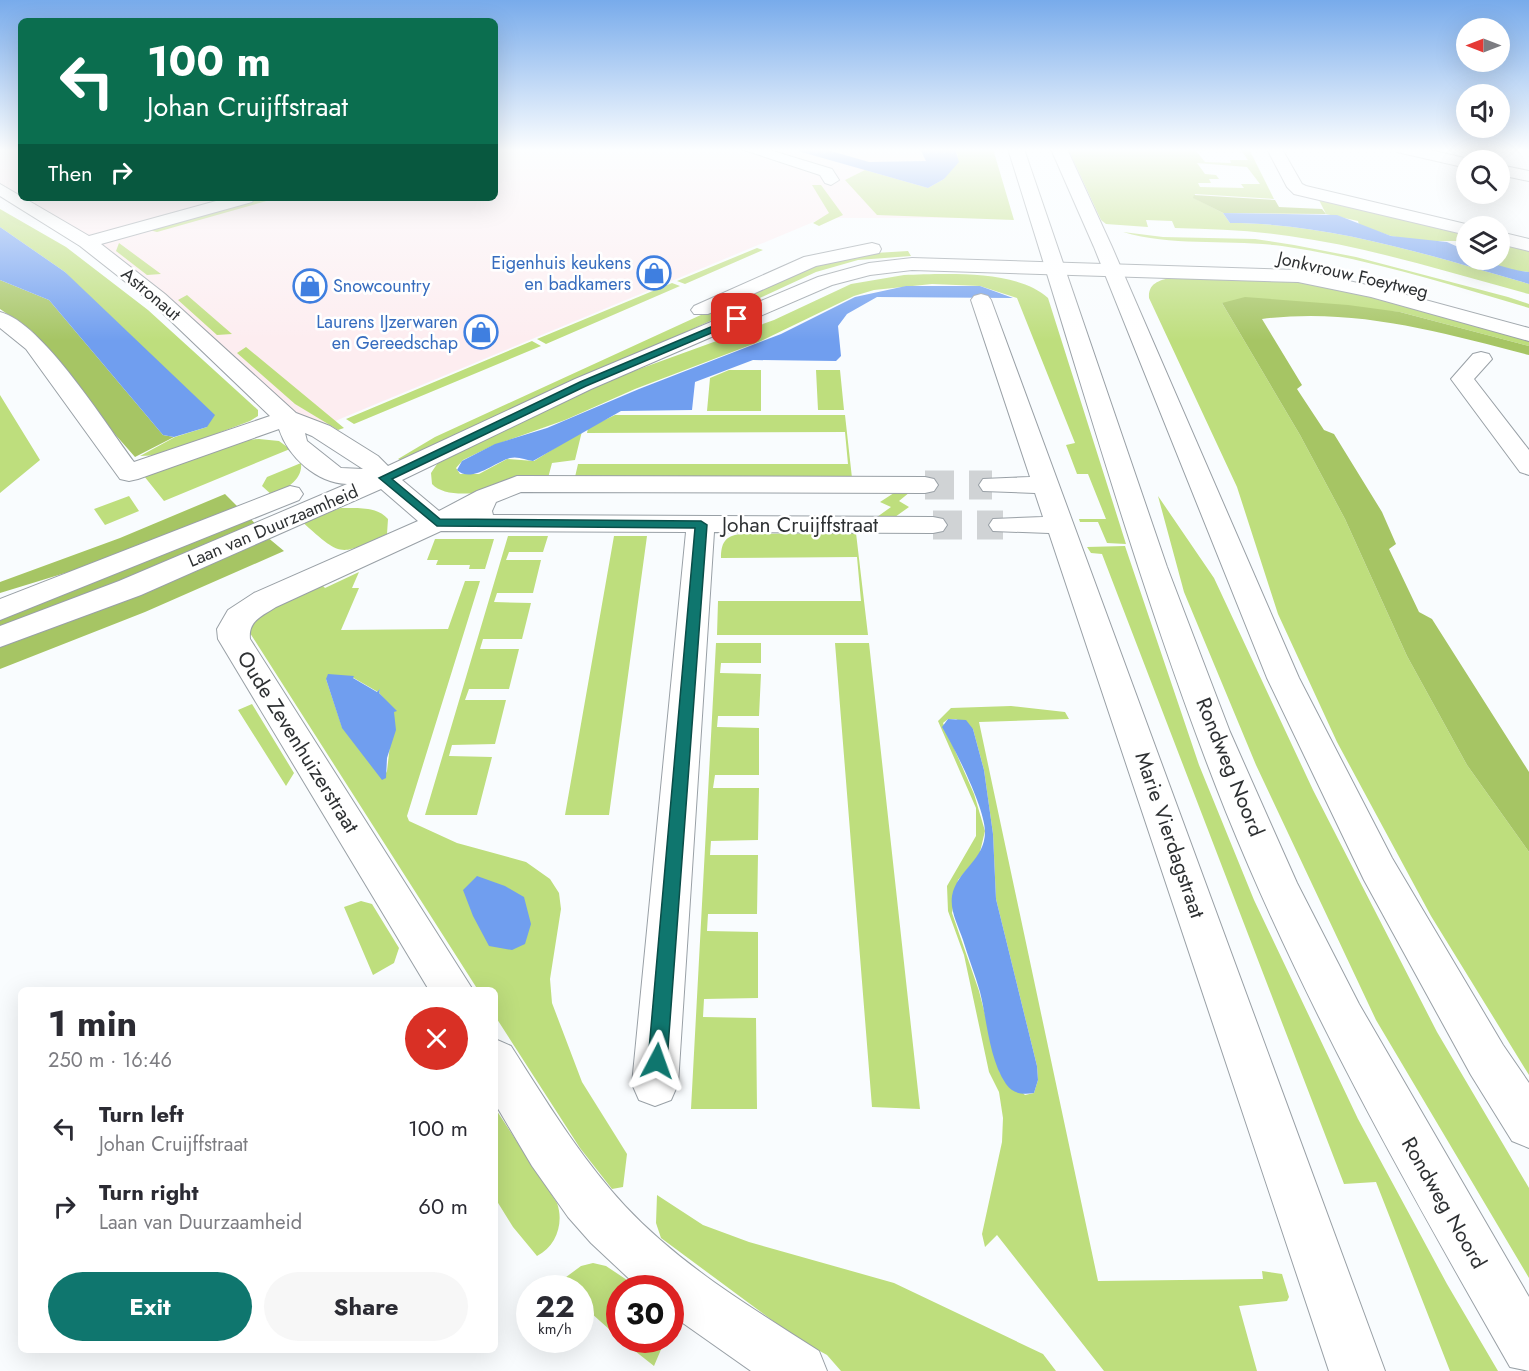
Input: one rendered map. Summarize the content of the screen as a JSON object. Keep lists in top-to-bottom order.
{
  "streets": {
    "street": [
      "Jonkvrouw Foeytweg",
      "Astronaut",
      "Johan Cruijffstraat",
      "Laan van Duurzaamheid",
      "Oude Zevenhuizerstraat",
      "Rondweg Noord",
      "Marie Vierdagstraat"
    ]
  },
  "crossings": [
    ["Astronaut", "Laan van Duurzaamheid"],
    ["Johan Cruijffstraat", "Oude Zevenhuizerstraat"],
    ["Laan van Duurzaamheid", "Rondweg Noord"]
  ],
  "places": {
    "shop": ["Eigenhuis keukens en badkamers", "Snowcountry", "Laurens IJzerwaren en Gereedschap"]
  },
  "north": "left",
  "page": {
    "turn": ["100 m", "Johan Cruijffstraat"],
    "then": "Then",
    "heading": ["1 min", "250 m · 16:46"],
    "list": [
      {
        "name": "Turn left",
        "note": "Johan Cruijffstraat",
        "value": "100 m"
      },
      {
        "name": "Turn right",
        "note": "Laan van Duurzaamheid",
        "value": "60 m"
      }
    ],
    "buttons": ["Exit", "Share"],
    "speed": "22 km/h",
    "limit": "30"
  }
}
